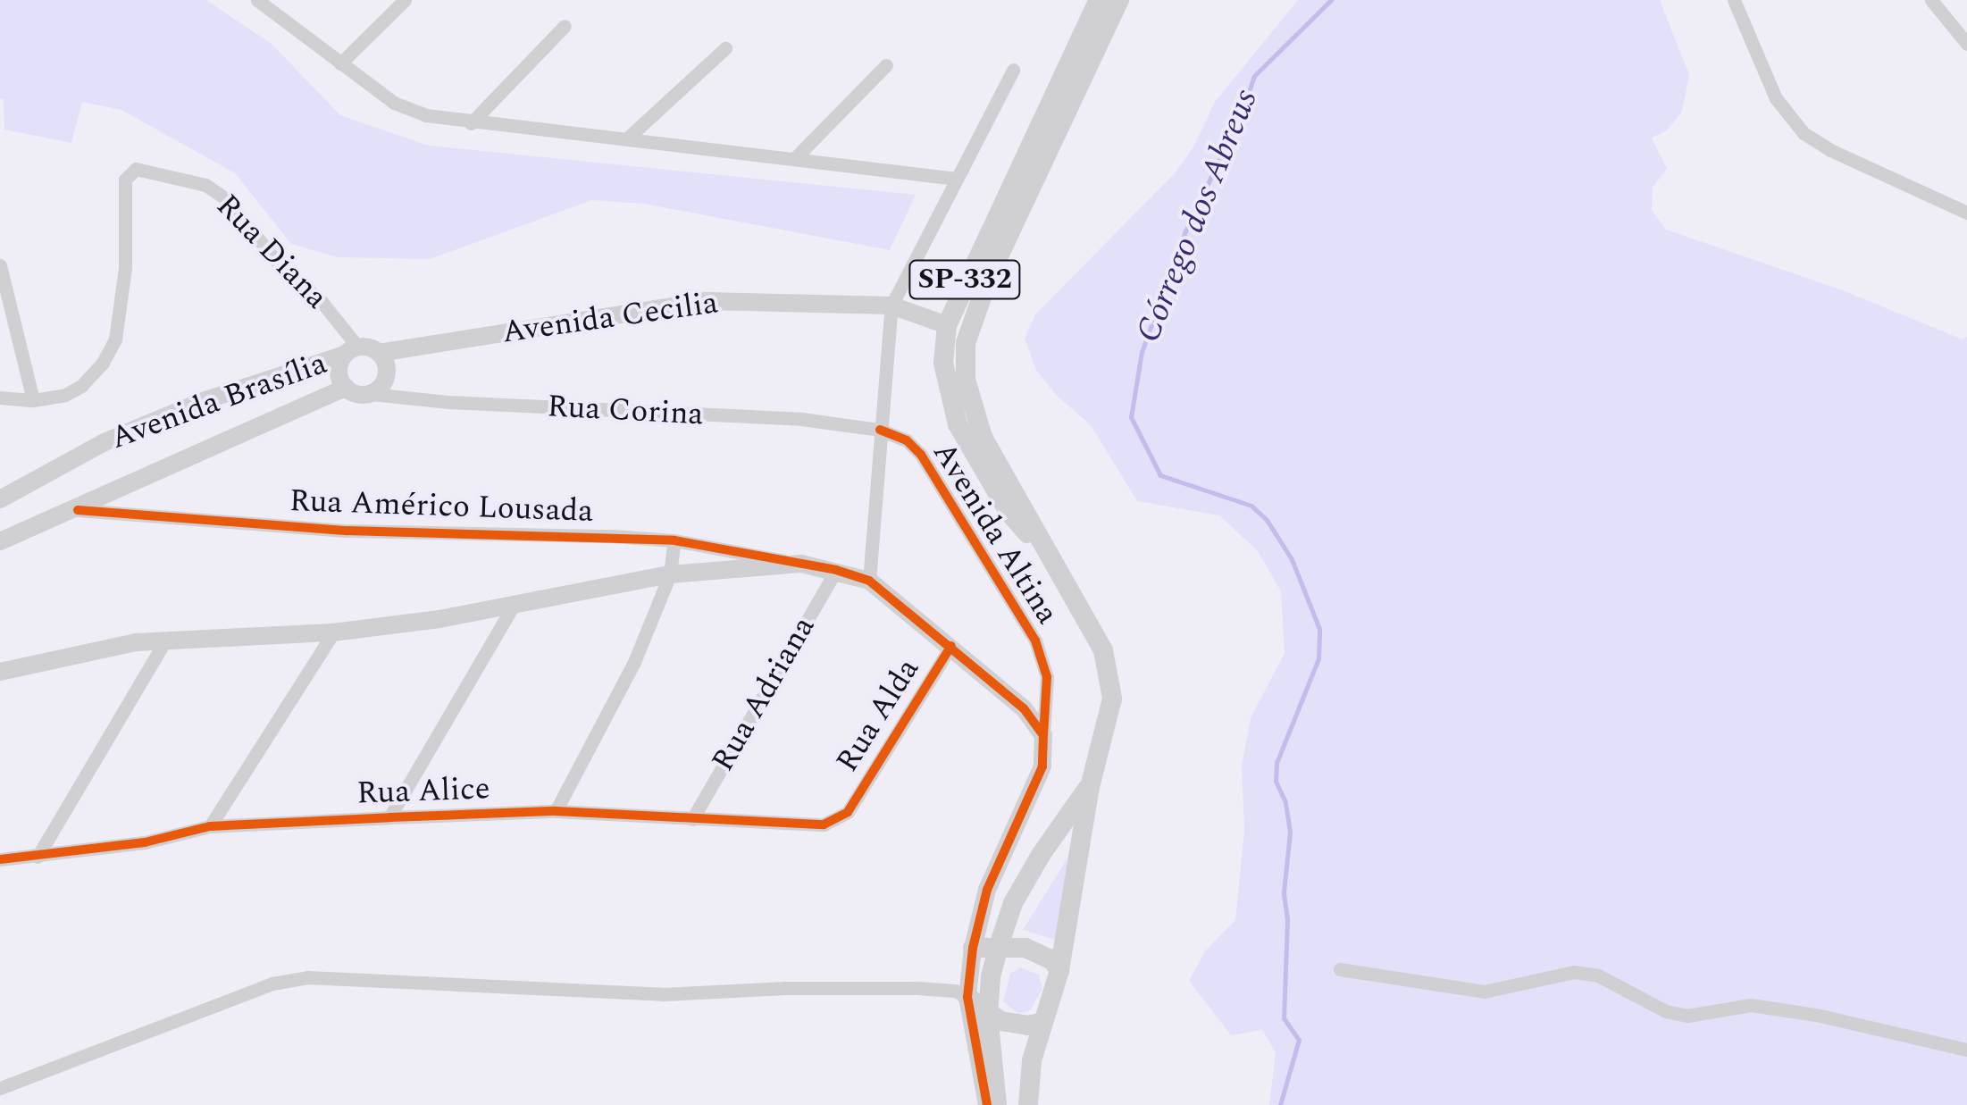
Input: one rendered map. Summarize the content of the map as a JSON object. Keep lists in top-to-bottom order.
{
  "streets": {
    "main road": ["SP-332"],
    "street": [
      "Rua Diana",
      "Avenida Cecilia",
      "Avenida Brasília",
      "Rua Corina",
      "Rua Américo Lousada",
      "Avenida Altina",
      "Rua Adriana",
      "Rua Alda",
      "Rua Alice"
    ]
  },
  "crossings": [
    ["Rua Diana", "Avenida Cecilia"],
    ["Rua Diana", "Avenida Brasília"],
    ["Rua Diana", "Rua Corina"],
    ["SP-332", "Avenida Cecilia"],
    ["Avenida Cecilia", "Avenida Brasília"],
    ["Avenida Cecilia", "Rua Corina"],
    ["Avenida Brasília", "Rua Corina"],
    ["Avenida Brasília", "Rua Américo Lousada"],
    ["Rua Corina", "Avenida Altina"],
    ["Rua Adriana", "Rua Alice"],
    ["Rua Alda", "Rua Alice"]
  ],
  "water": ["Córrego dos Abreus"]
}
